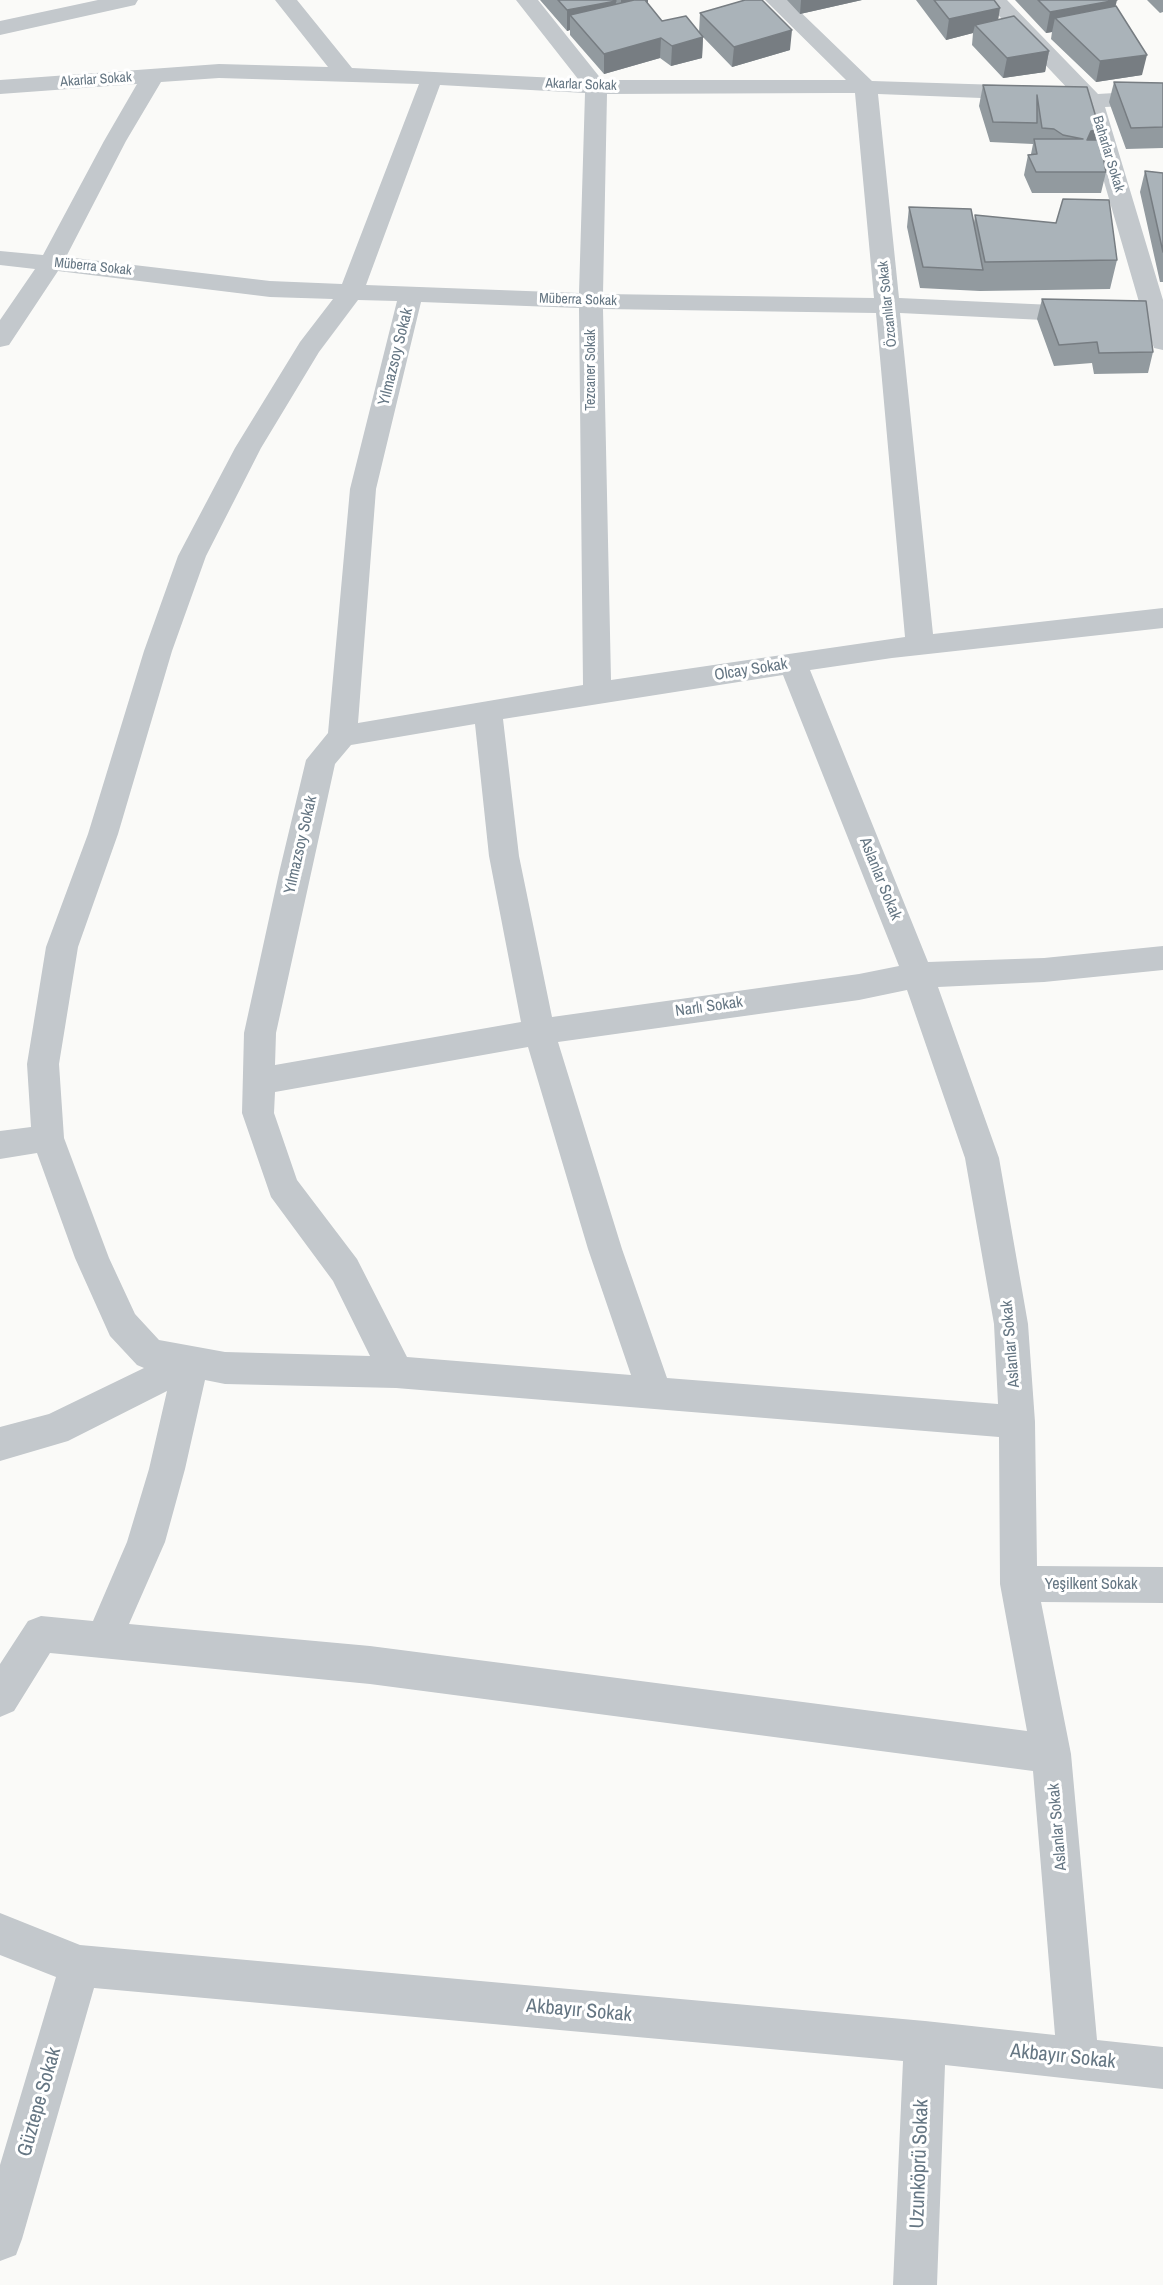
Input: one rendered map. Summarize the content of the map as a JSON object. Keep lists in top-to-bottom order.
{
  "streets": {
    "street": [
      "Akarlar Sokak",
      "Baharlar Sokak",
      "Müberra Sokak",
      "Özcanlılar Sokak",
      "Yılmazsoy Sokak",
      "Tezcaner Sokak",
      "Olcay Sokak",
      "Aslanlar Sokak",
      "Narlı Sokak",
      "Yeşilkent Sokak",
      "Akbayır Sokak",
      "Güztepe Sokak",
      "Uzunköprü Sokak"
    ]
  },
  "crossings": [
    ["Akarlar Sokak", "Baharlar Sokak"],
    ["Akarlar Sokak", "Özcanlılar Sokak"],
    ["Akarlar Sokak", "Tezcaner Sokak"],
    ["Baharlar Sokak", "Müberra Sokak"],
    ["Müberra Sokak", "Özcanlılar Sokak"],
    ["Müberra Sokak", "Yılmazsoy Sokak"],
    ["Müberra Sokak", "Tezcaner Sokak"],
    ["Özcanlılar Sokak", "Olcay Sokak"],
    ["Yılmazsoy Sokak", "Olcay Sokak"],
    ["Yılmazsoy Sokak", "Narlı Sokak"],
    ["Tezcaner Sokak", "Olcay Sokak"],
    ["Olcay Sokak", "Aslanlar Sokak"],
    ["Aslanlar Sokak", "Narlı Sokak"],
    ["Aslanlar Sokak", "Yeşilkent Sokak"],
    ["Aslanlar Sokak", "Akbayır Sokak"],
    ["Akbayır Sokak", "Güztepe Sokak"],
    ["Akbayır Sokak", "Uzunköprü Sokak"]
  ]
}
